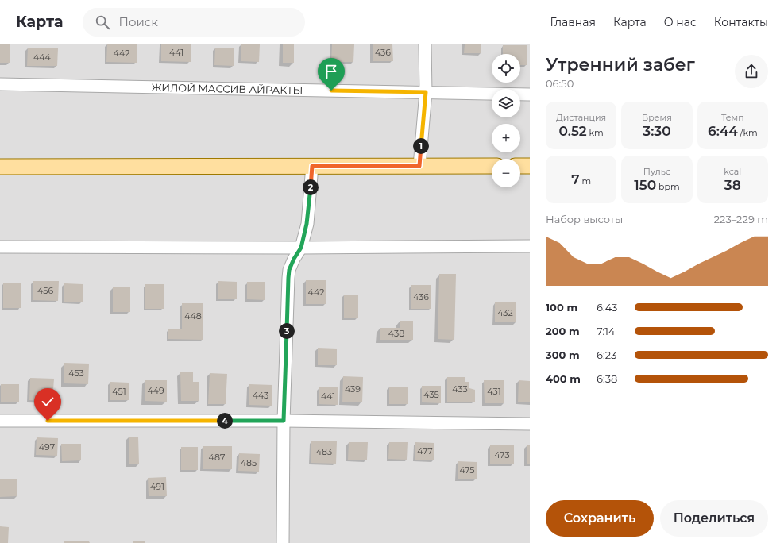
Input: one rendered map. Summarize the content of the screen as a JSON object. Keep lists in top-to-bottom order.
{
  "streets": {
    "street": ["ЖИЛОЙ МАССИВ АЙРАКТЫ"]
  },
  "house_numbers": [
    "441",
    "436",
    "442",
    "444",
    "456",
    "442",
    "436",
    "432",
    "448",
    "438",
    "453",
    "439",
    "433",
    "449",
    "451",
    "431",
    "435",
    "443",
    "441",
    "497",
    "477",
    "483",
    "473",
    "487",
    "485",
    "475",
    "491"
  ],
  "page": {
    "header": "Карта",
    "search": "Поиск",
    "nav": [
      "Главная",
      "Карта",
      "О нас",
      "Контакты"
    ],
    "heading": ["Утренний забег", "06:50"],
    "map_buttons": ["+", "−"],
    "stats": [
      ["Дистанция", "0.52 km"],
      ["Время", "3:30"],
      ["Темп", "6:44 /km"],
      ["7 m"],
      ["Пульс", "150 bpm"],
      ["kcal", "38"]
    ],
    "pins": [
      "1",
      "2",
      "3",
      "4"
    ],
    "chart": ["Набор высоты", "223–229 m"],
    "list": [
      {
        "name": "100 m",
        "note": "6:43"
      },
      {
        "name": "200 m",
        "note": "7:14"
      },
      {
        "name": "300 m",
        "note": "6:23"
      },
      {
        "name": "400 m",
        "note": "6:38"
      }
    ],
    "buttons": ["Сохранить", "Поделиться"]
  }
}
